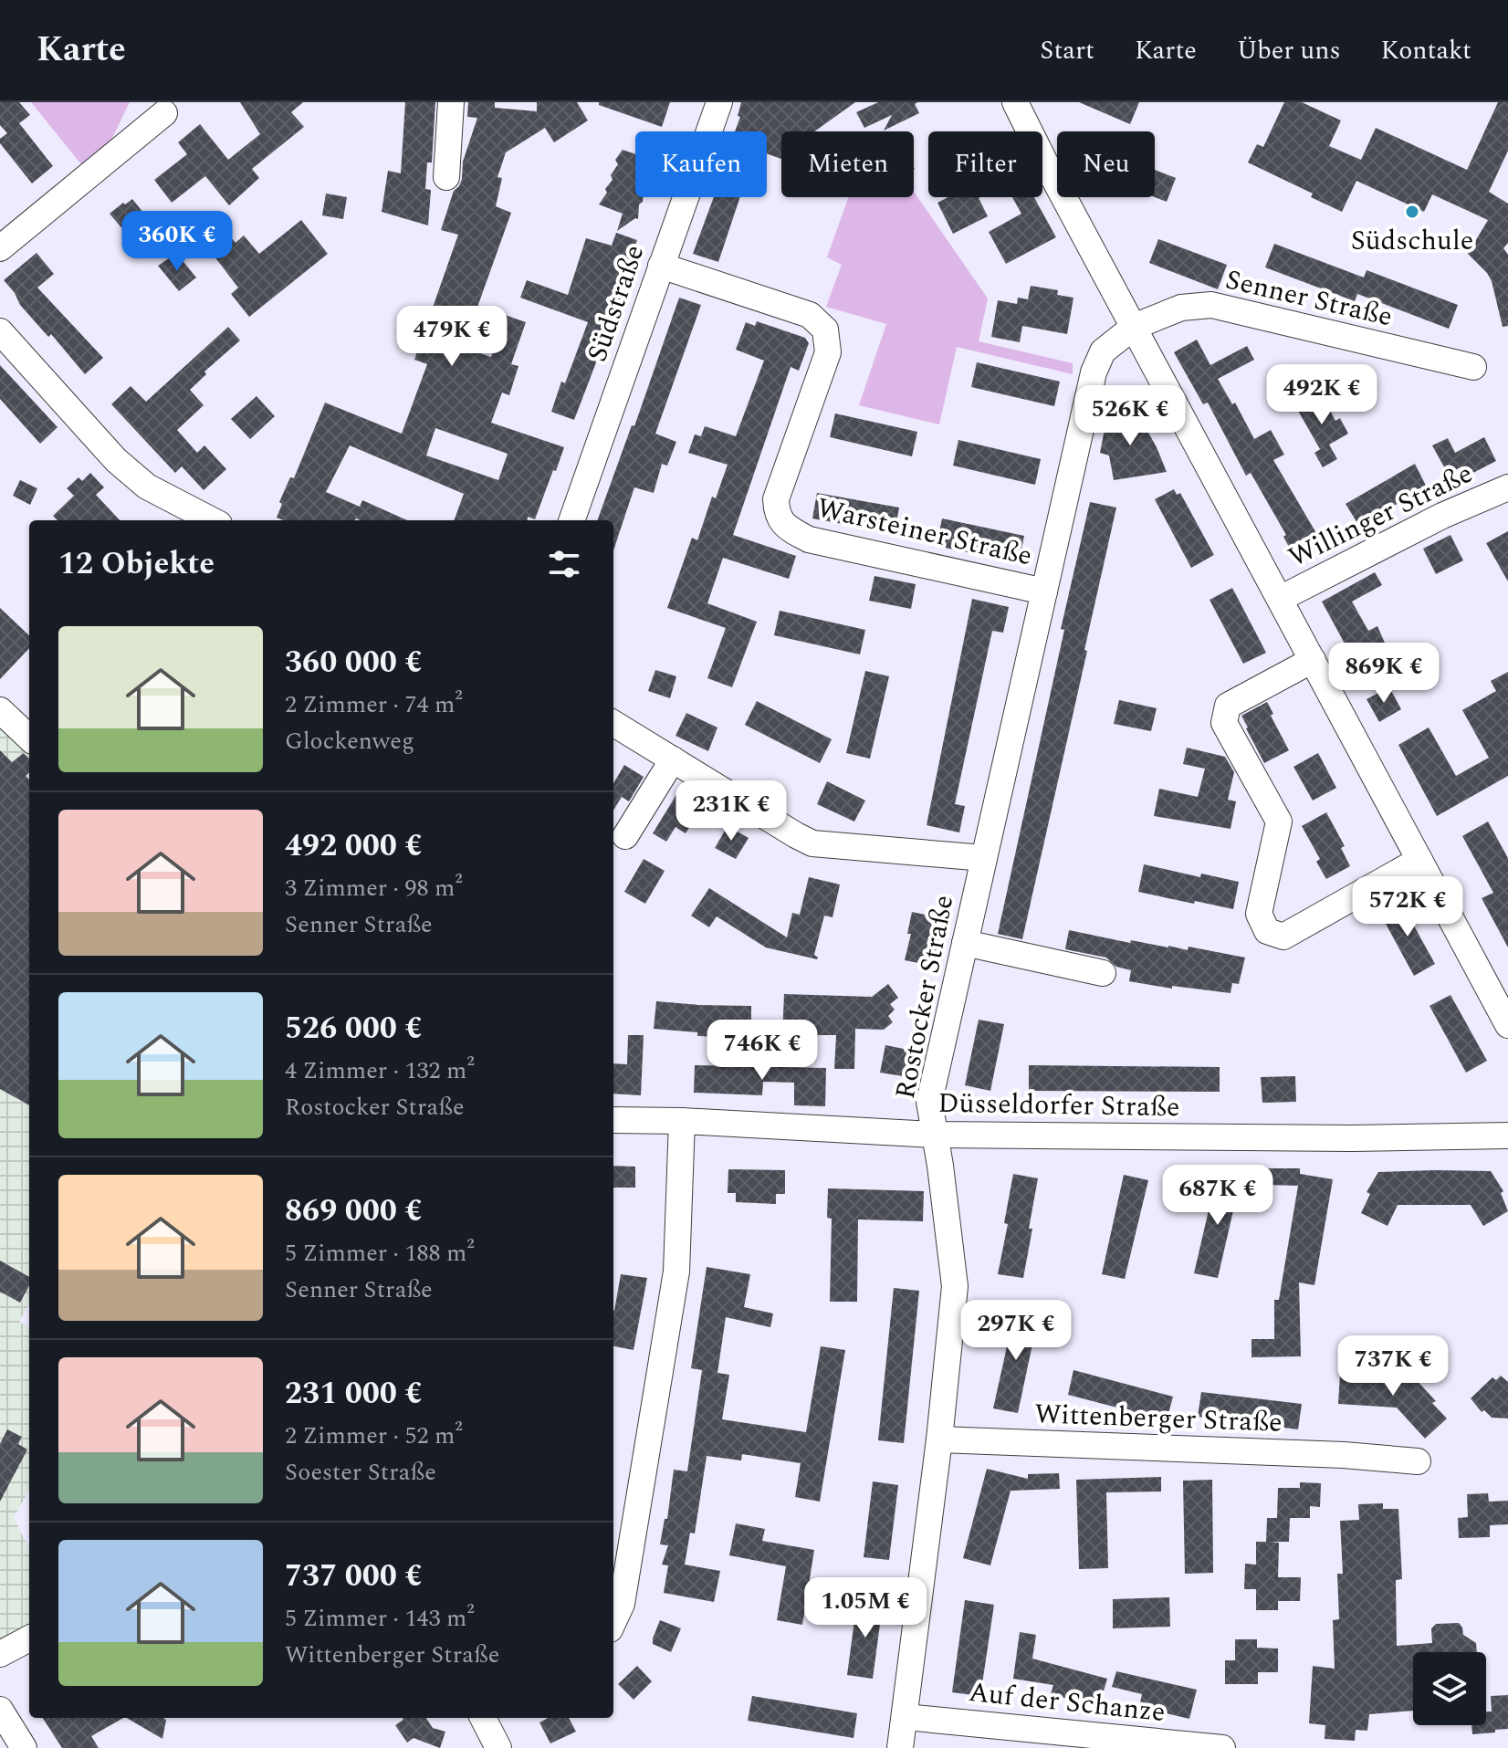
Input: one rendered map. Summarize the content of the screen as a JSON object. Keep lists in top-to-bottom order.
{
  "streets": {
    "street": [
      "Senner Straße",
      "Südstraße",
      "Willinger Straße",
      "Warsteiner Straße",
      "Rostocker Straße",
      "Düsseldorfer Straße",
      "Wittenberger Straße",
      "Auf der Schanze"
    ]
  },
  "crossings": [
    ["Senner Straße", "Rostocker Straße"],
    ["Südstraße", "Warsteiner Straße"],
    ["Warsteiner Straße", "Rostocker Straße"],
    ["Rostocker Straße", "Düsseldorfer Straße"],
    ["Rostocker Straße", "Wittenberger Straße"],
    ["Rostocker Straße", "Auf der Schanze"]
  ],
  "places": ["Südschule"],
  "page": {
    "header": "Karte",
    "nav": [
      "Start",
      "Karte",
      "Über uns",
      "Kontakt"
    ],
    "chip": [
      "Kaufen",
      "Mieten",
      "Filter",
      "Neu"
    ],
    "price": [
      "360K €",
      "479K €",
      "492K €",
      "526K €",
      "869K €",
      "231K €",
      "572K €",
      "746K €",
      "687K €",
      "297K €",
      "737K €",
      "1.05M €"
    ],
    "heading": "12 Objekte",
    "list": [
      {
        "name": "360 000 €",
        "note": "2 Zimmer · 74 m² · Glockenweg"
      },
      {
        "name": "492 000 €",
        "note": "3 Zimmer · 98 m² · Senner Straße"
      },
      {
        "name": "526 000 €",
        "note": "4 Zimmer · 132 m² · Rostocker Straße"
      },
      {
        "name": "869 000 €",
        "note": "5 Zimmer · 188 m² · Senner Straße"
      },
      {
        "name": "231 000 €",
        "note": "2 Zimmer · 52 m² · Soester Straße"
      },
      {
        "name": "737 000 €",
        "note": "5 Zimmer · 143 m² · Wittenberger Straße"
      }
    ]
  }
}
